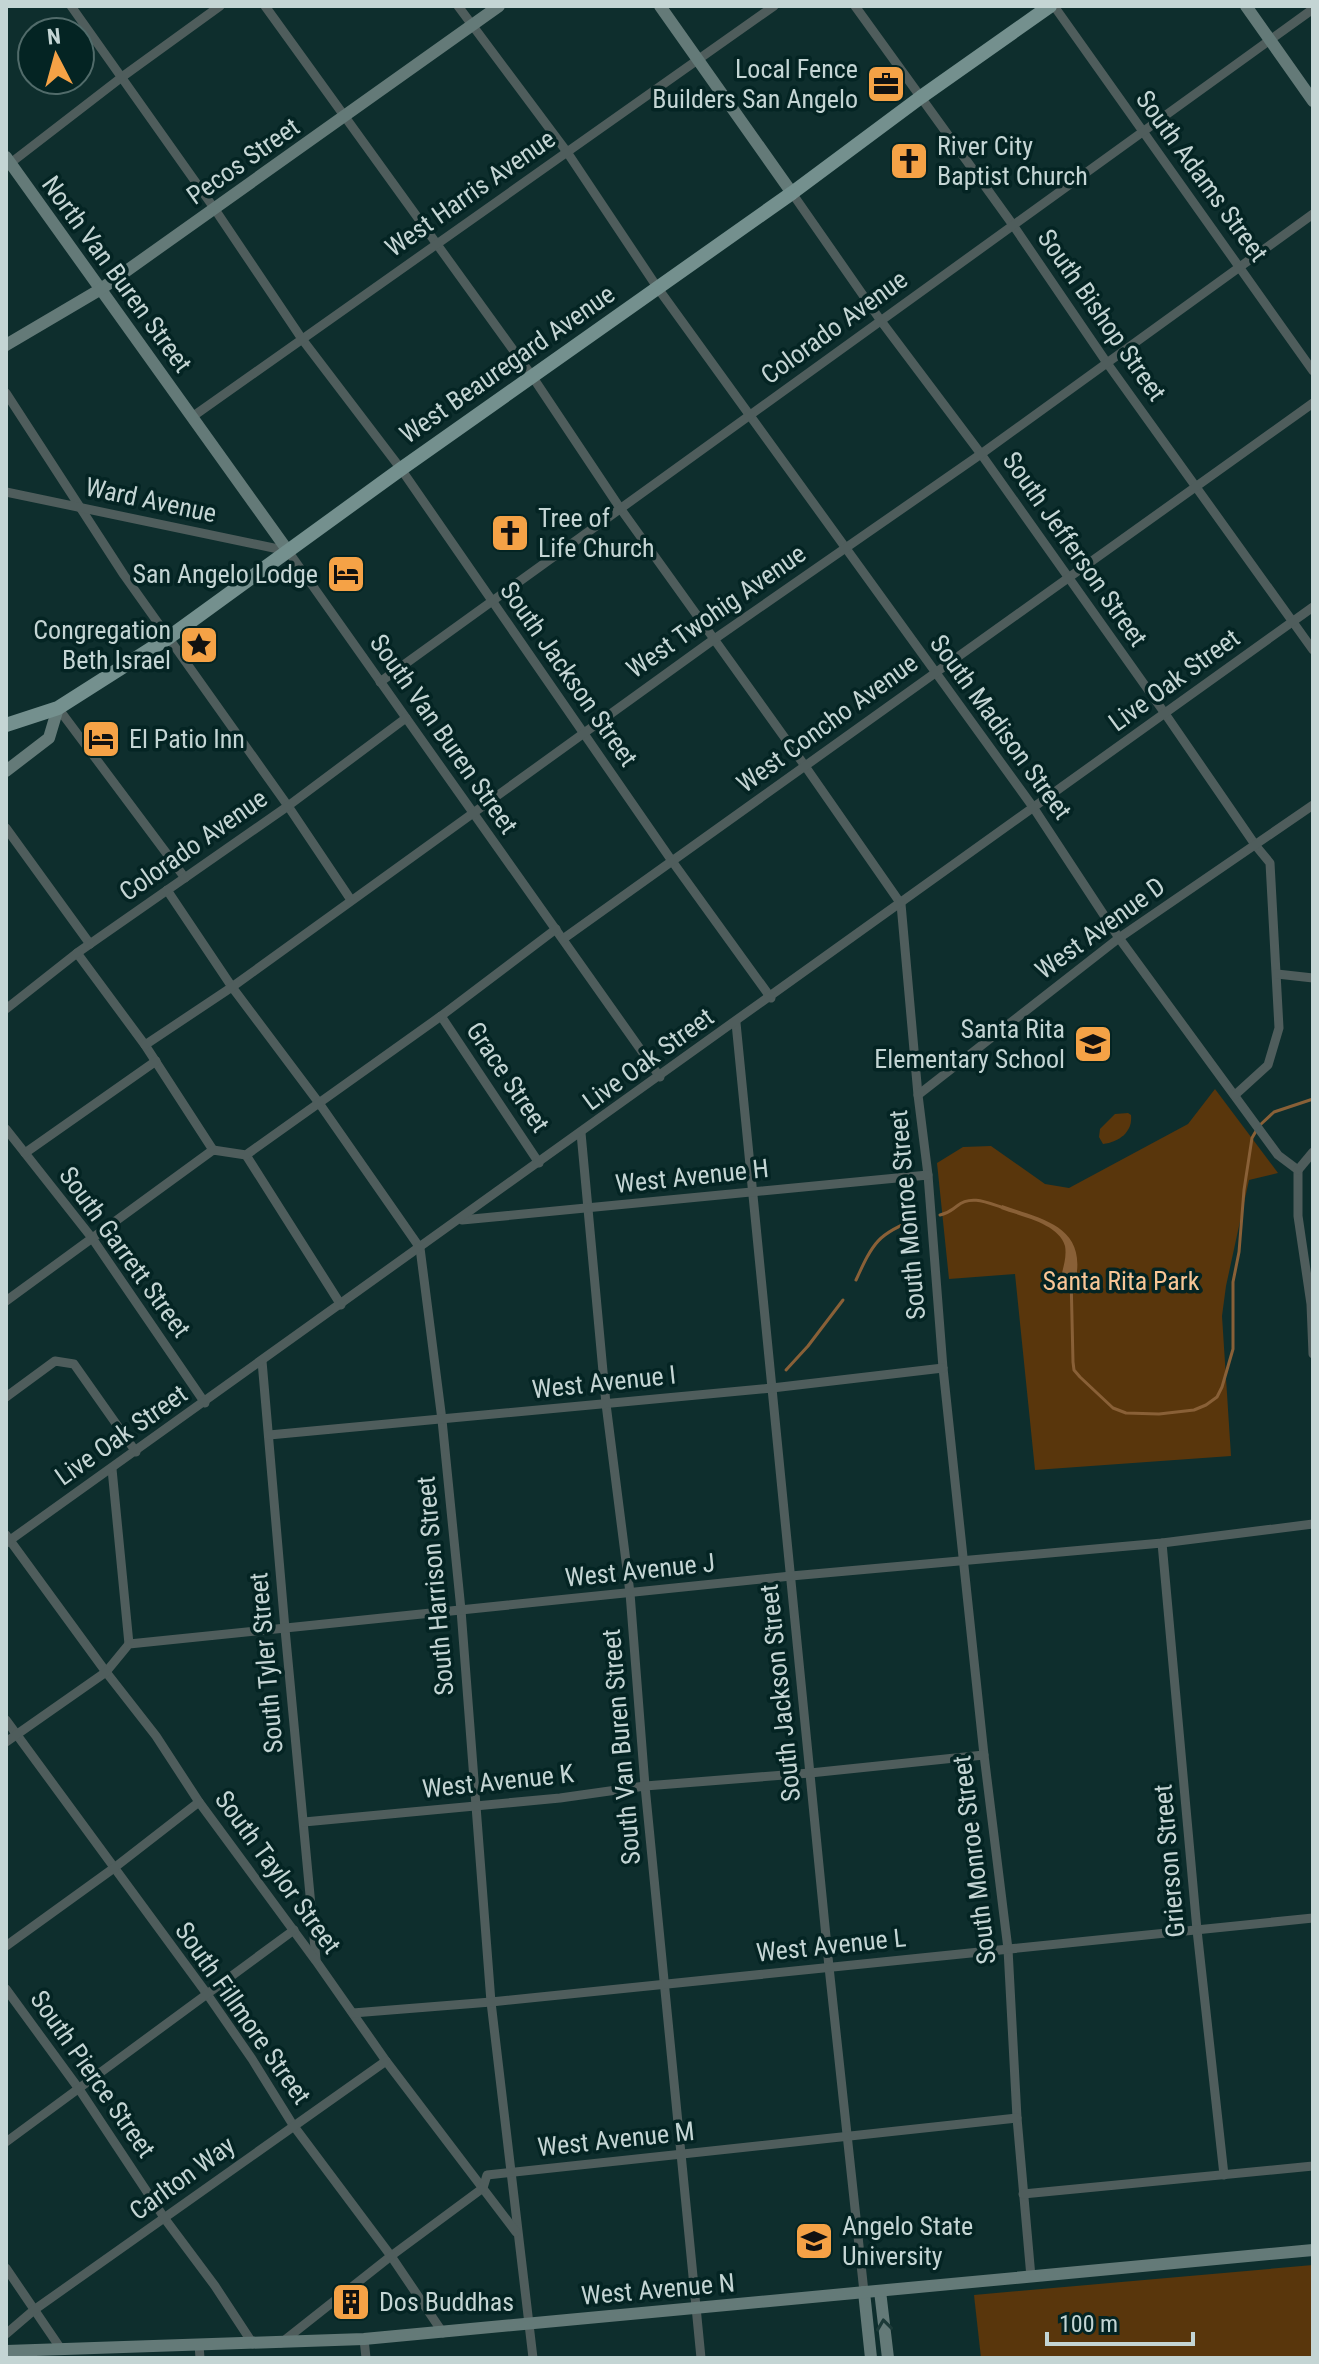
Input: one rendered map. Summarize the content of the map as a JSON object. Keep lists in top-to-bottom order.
{
  "streets": {
    "main road": ["West Beauregard Avenue"],
    "street": [
      "Pecos Street",
      "South Adams Street",
      "West Harris Avenue",
      "North Van Buren Street",
      "South Bishop Street",
      "Colorado Avenue",
      "Ward Avenue",
      "South Jefferson Street",
      "West Twohig Avenue",
      "South Jackson Street",
      "Live Oak Street",
      "West Concho Avenue",
      "South Madison Street",
      "South Van Buren Street",
      "West Avenue D",
      "Grace Street",
      "West Avenue H",
      "South Monroe Street",
      "South Garrett Street",
      "West Avenue I",
      "West Avenue J",
      "South Harrison Street",
      "South Tyler Street",
      "West Avenue K",
      "Grierson Street",
      "South Taylor Street",
      "West Avenue L",
      "South Fillmore Street",
      "South Pierce Street",
      "West Avenue M",
      "Carlton Way",
      "West Avenue N"
    ]
  },
  "crossings": [
    ["Pecos Street", "North Van Buren Street"],
    ["Pecos Street", "South Jackson Street"],
    ["Pecos Street", "South Madison Street"],
    ["Pecos Street", "South Monroe Street"],
    ["South Adams Street", "Colorado Avenue"],
    ["South Adams Street", "West Beauregard Avenue"],
    ["South Adams Street", "West Twohig Avenue"],
    ["West Harris Avenue", "North Van Buren Street"],
    ["West Harris Avenue", "South Jefferson Street"],
    ["West Harris Avenue", "South Jackson Street"],
    ["West Harris Avenue", "South Madison Street"],
    ["West Harris Avenue", "South Van Buren Street"],
    ["West Harris Avenue", "South Monroe Street"],
    ["North Van Buren Street", "South Van Buren Street"],
    ["South Bishop Street", "Colorado Avenue"],
    ["South Bishop Street", "West Beauregard Avenue"],
    ["South Bishop Street", "West Twohig Avenue"],
    ["South Bishop Street", "Live Oak Street"],
    ["South Bishop Street", "West Concho Avenue"],
    ["Colorado Avenue", "South Jefferson Street"],
    ["Colorado Avenue", "South Jackson Street"],
    ["Colorado Avenue", "South Madison Street"],
    ["Colorado Avenue", "South Van Buren Street"],
    ["Colorado Avenue", "South Monroe Street"],
    ["Colorado Avenue", "South Harrison Street"],
    ["West Beauregard Avenue", "Ward Avenue"],
    ["West Beauregard Avenue", "South Jefferson Street"],
    ["West Beauregard Avenue", "South Jackson Street"],
    ["West Beauregard Avenue", "South Madison Street"],
    ["West Beauregard Avenue", "South Van Buren Street"],
    ["West Beauregard Avenue", "South Monroe Street"],
    ["Ward Avenue", "South Van Buren Street"],
    ["South Jefferson Street", "West Twohig Avenue"],
    ["South Jefferson Street", "Live Oak Street"],
    ["South Jefferson Street", "West Concho Avenue"],
    ["South Jefferson Street", "South Madison Street"],
    ["South Jefferson Street", "West Avenue D"],
    ["West Twohig Avenue", "South Jackson Street"],
    ["West Twohig Avenue", "South Madison Street"],
    ["West Twohig Avenue", "South Van Buren Street"],
    ["West Twohig Avenue", "South Monroe Street"],
    ["West Twohig Avenue", "South Harrison Street"],
    ["South Jackson Street", "Live Oak Street"],
    ["South Jackson Street", "West Concho Avenue"],
    ["South Jackson Street", "West Avenue H"],
    ["South Jackson Street", "West Avenue I"],
    ["South Jackson Street", "West Avenue J"],
    ["South Jackson Street", "West Avenue K"],
    ["South Jackson Street", "West Avenue L"],
    ["South Jackson Street", "West Avenue M"],
    ["South Jackson Street", "West Avenue N"],
    ["Live Oak Street", "South Madison Street"],
    ["Live Oak Street", "South Van Buren Street"],
    ["Live Oak Street", "Grace Street"],
    ["Live Oak Street", "West Avenue H"],
    ["Live Oak Street", "South Monroe Street"],
    ["Live Oak Street", "South Garrett Street"],
    ["Live Oak Street", "South Harrison Street"],
    ["Live Oak Street", "South Tyler Street"],
    ["Live Oak Street", "South Taylor Street"],
    ["West Concho Avenue", "South Madison Street"],
    ["West Concho Avenue", "South Van Buren Street"],
    ["West Concho Avenue", "South Monroe Street"],
    ["South Madison Street", "West Avenue D"],
    ["South Van Buren Street", "West Avenue H"],
    ["South Van Buren Street", "West Avenue I"],
    ["South Van Buren Street", "West Avenue J"],
    ["South Van Buren Street", "West Avenue K"],
    ["South Van Buren Street", "West Avenue L"],
    ["South Van Buren Street", "West Avenue M"],
    ["South Van Buren Street", "West Avenue N"],
    ["West Avenue D", "South Monroe Street"],
    ["West Avenue H", "South Monroe Street"],
    ["South Monroe Street", "West Avenue I"],
    ["South Monroe Street", "West Avenue J"],
    ["South Monroe Street", "West Avenue K"],
    ["South Monroe Street", "West Avenue L"],
    ["South Monroe Street", "West Avenue M"],
    ["South Monroe Street", "West Avenue N"],
    ["West Avenue I", "South Harrison Street"],
    ["West Avenue I", "South Tyler Street"],
    ["West Avenue J", "South Harrison Street"],
    ["West Avenue J", "South Tyler Street"],
    ["West Avenue J", "Grierson Street"],
    ["South Harrison Street", "West Avenue K"],
    ["South Harrison Street", "South Taylor Street"],
    ["South Harrison Street", "West Avenue L"],
    ["South Harrison Street", "West Avenue M"],
    ["South Harrison Street", "West Avenue N"],
    ["South Tyler Street", "West Avenue K"],
    ["South Tyler Street", "South Taylor Street"],
    ["Grierson Street", "West Avenue L"],
    ["South Taylor Street", "West Avenue L"],
    ["South Taylor Street", "West Avenue M"],
    ["South Taylor Street", "Carlton Way"],
    ["South Fillmore Street", "West Avenue M"],
    ["South Fillmore Street", "Carlton Way"],
    ["South Fillmore Street", "West Avenue N"],
    ["South Pierce Street", "Carlton Way"],
    ["South Pierce Street", "West Avenue N"],
    ["West Avenue M", "West Avenue N"]
  ],
  "parks": ["Santa Rita Park"],
  "places": {
    "office": ["Local Fence Builders San Angelo"],
    "church": ["River City Baptist Church", "Tree of Life Church"],
    "hotel": ["San Angelo Lodge", "El Patio Inn"],
    "place": ["Congregation Beth Israel"],
    "school or university": ["Santa Rita Elementary School", "Angelo State University"],
    "building": ["Dos Buddhas"]
  },
  "scale_bar": "100 m",
  "north": "top"
}
